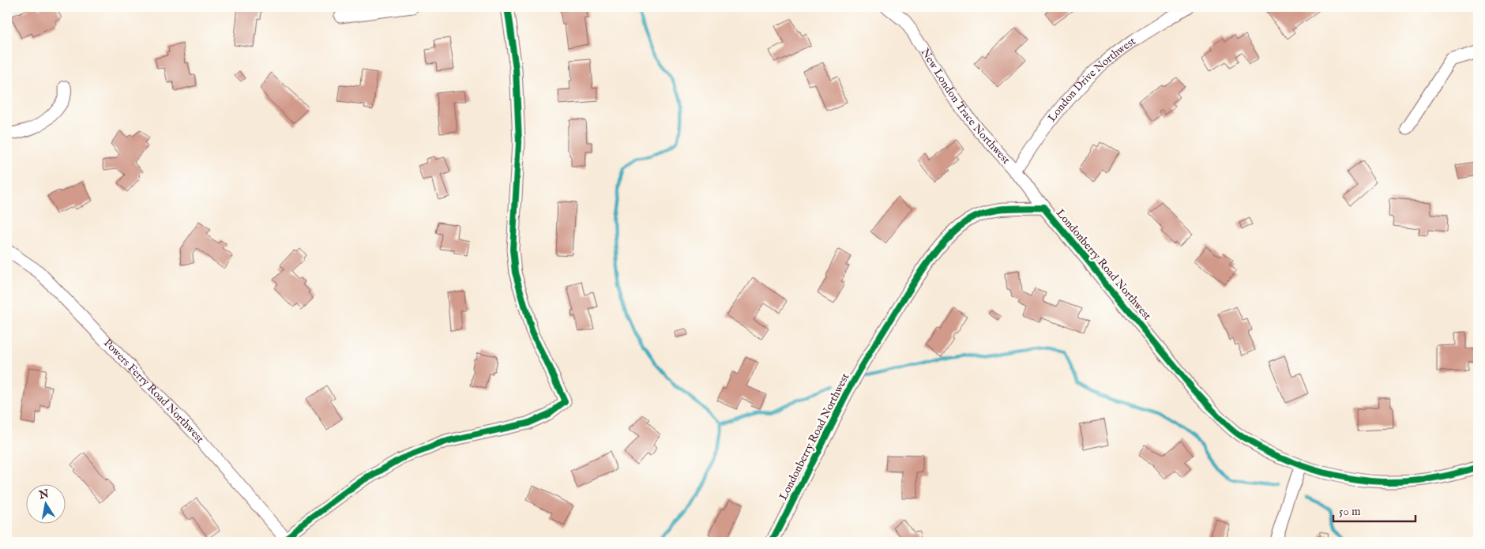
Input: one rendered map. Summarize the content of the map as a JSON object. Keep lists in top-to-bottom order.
{
  "streets": {
    "street": [
      "London Drive Northwest",
      "New London Trace Northwest",
      "Londonberry Road Northwest",
      "Powers Ferry Road Northwest"
    ]
  },
  "crossings": [
    ["London Drive Northwest", "New London Trace Northwest"],
    ["New London Trace Northwest", "Londonberry Road Northwest"]
  ],
  "scale_bar": "50 m",
  "north": "top"
}
